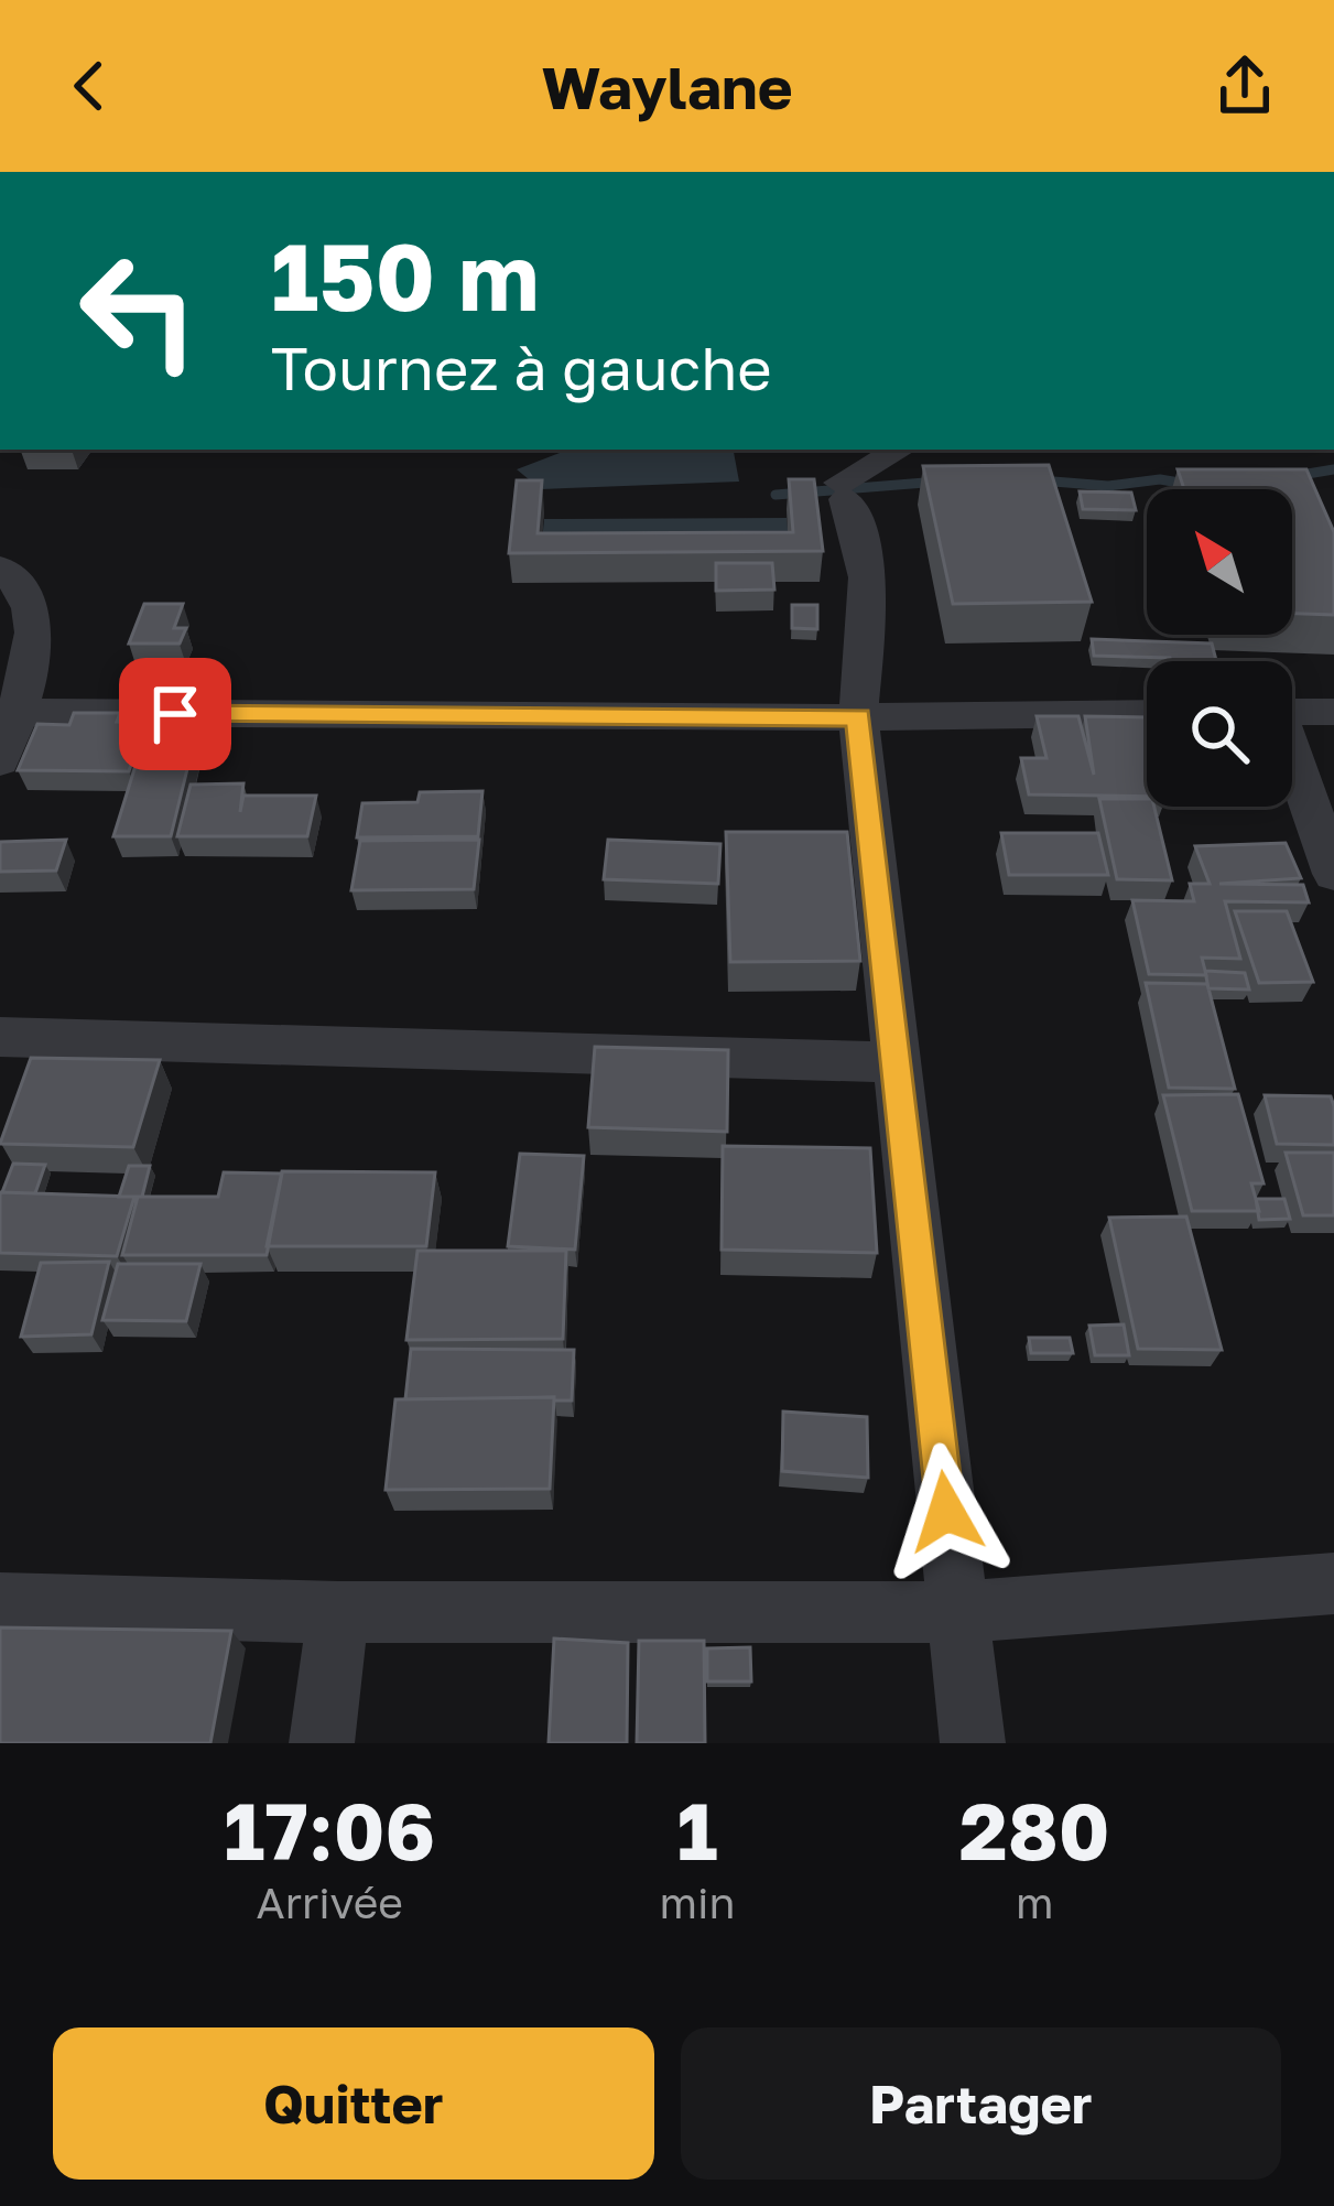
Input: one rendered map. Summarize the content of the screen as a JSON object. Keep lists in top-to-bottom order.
{
  "north": "top left",
  "page": {
    "header": "Waylane",
    "turn": ["150 m", "Tournez à gauche"],
    "eta": [
      "17:06",
      "Arrivée",
      "1",
      "min",
      "280",
      "m"
    ],
    "buttons": ["Quitter", "Partager"]
  }
}
